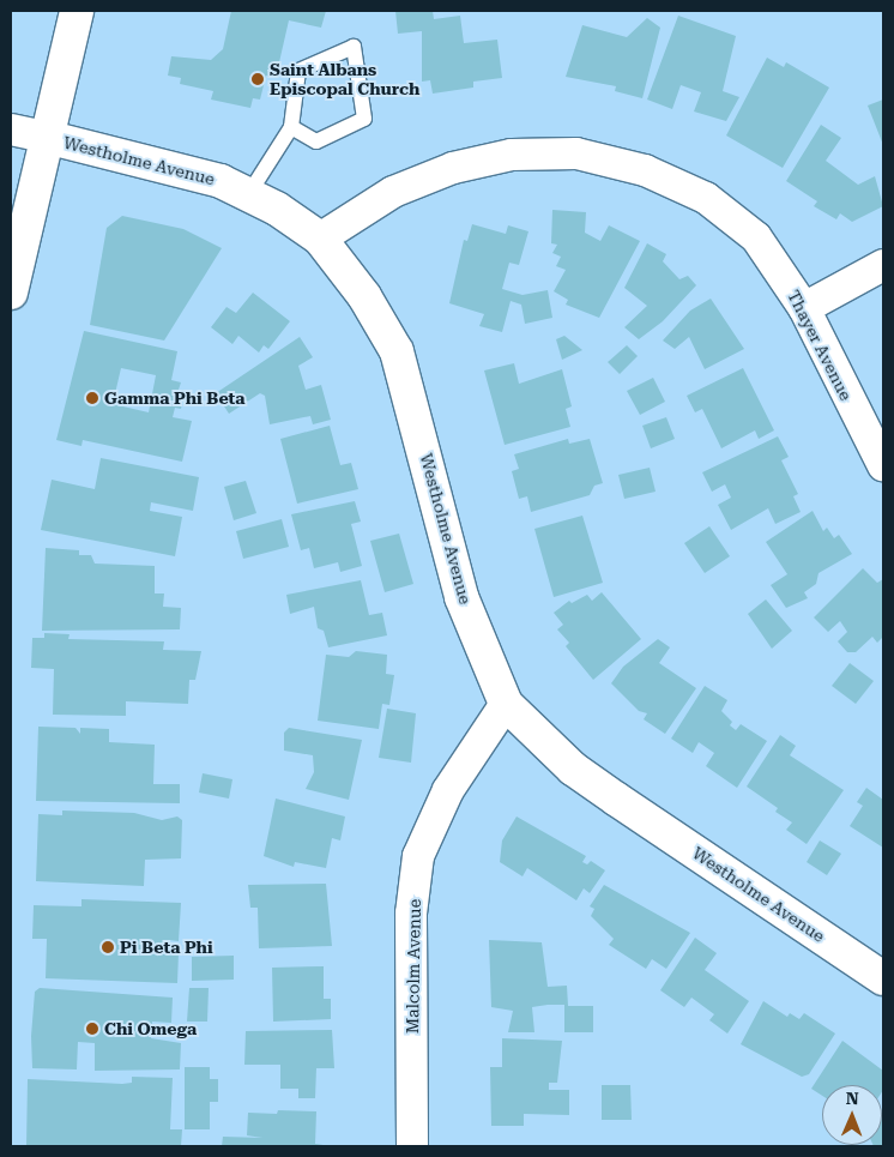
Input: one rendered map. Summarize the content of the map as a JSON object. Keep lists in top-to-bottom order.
{
  "streets": {
    "street": ["Westholme Avenue", "Thayer Avenue", "Malcolm Avenue"]
  },
  "crossings": [
    ["Westholme Avenue", "Thayer Avenue"],
    ["Westholme Avenue", "Malcolm Avenue"]
  ],
  "places": [
    "Saint Albans Episcopal Church",
    "Gamma Phi Beta",
    "Pi Beta Phi",
    "Chi Omega"
  ],
  "north": "top"
}
